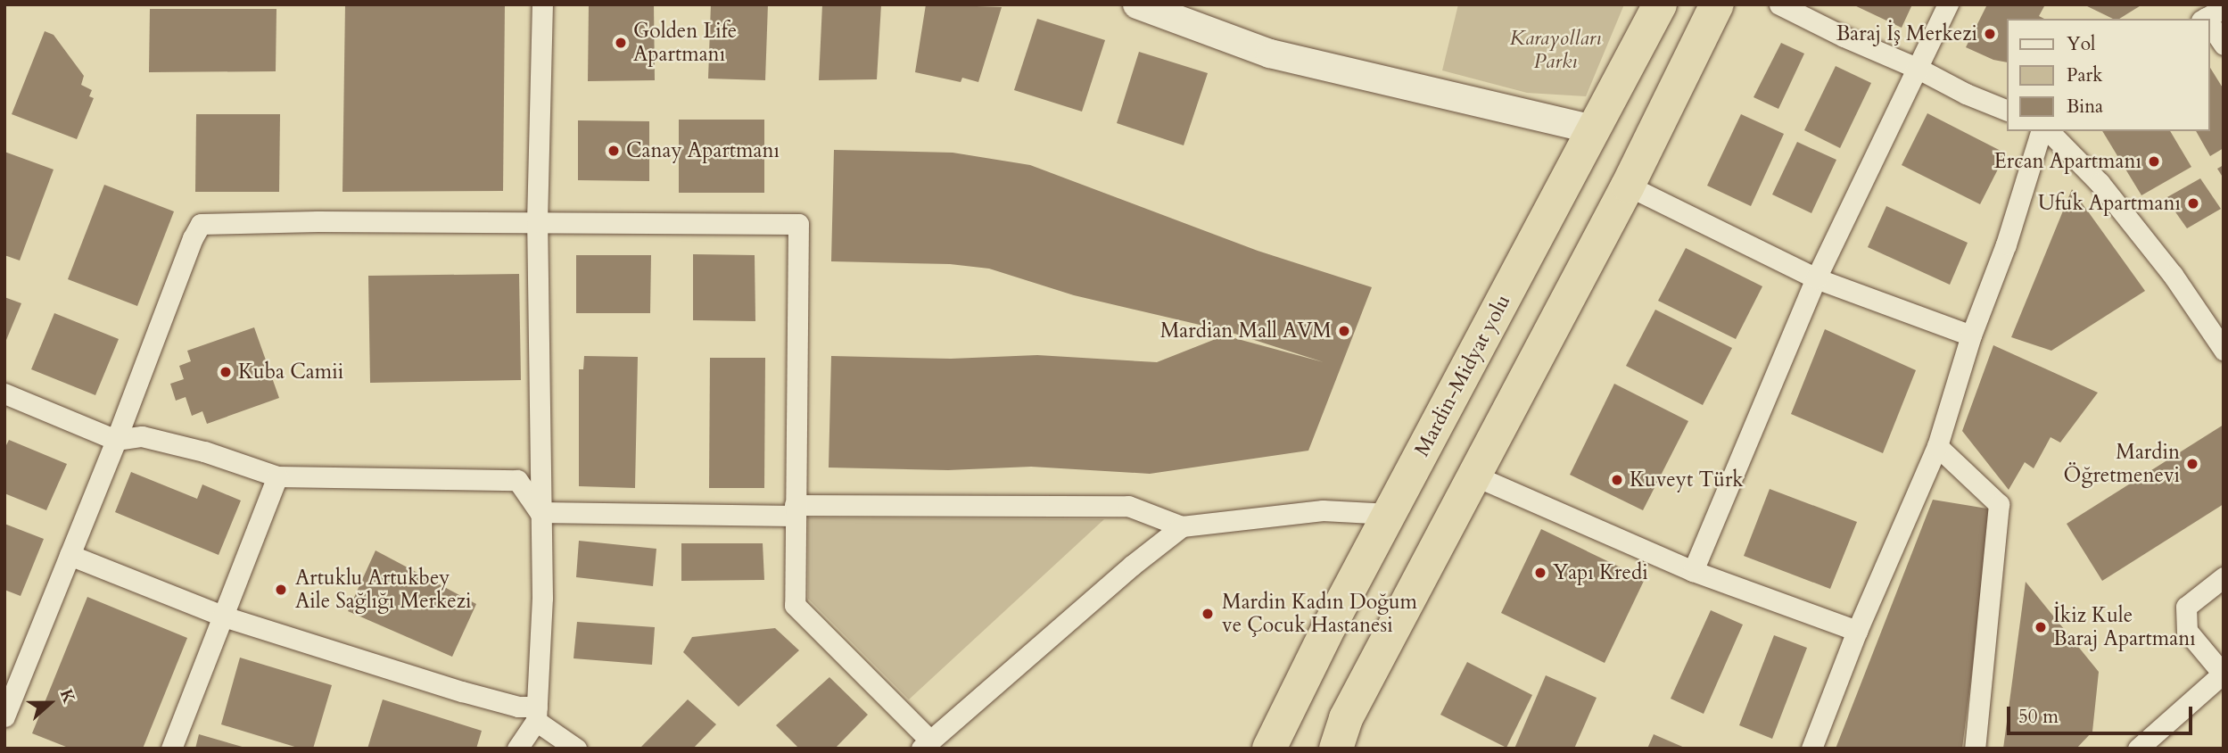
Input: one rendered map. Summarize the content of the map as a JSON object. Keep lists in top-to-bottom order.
{
  "streets": {
    "highway": ["Mardin-Midyat yolu"]
  },
  "parks": ["Karayolları Parkı"],
  "places": [
    "Baraj İş Merkezi",
    "Golden Life Apartmanı",
    "Canay Apartmanı",
    "Ercan Apartmanı",
    "Ufuk Apartmanı",
    "Mardian Mall AVM",
    "Kuba Camii",
    "Mardin Öğretmenevi",
    "Kuveyt Türk",
    "Yapı Kredi",
    "Artuklu Artukbey Aile Sağlığı Merkezi",
    "Mardin Kadın Doğum ve Çocuk Hastanesi",
    "İkiz Kule Baraj Apartmanı"
  ],
  "legend": ["Yol", "Park", "Bina"],
  "scale_bar": "50 m",
  "north": "right"
}
